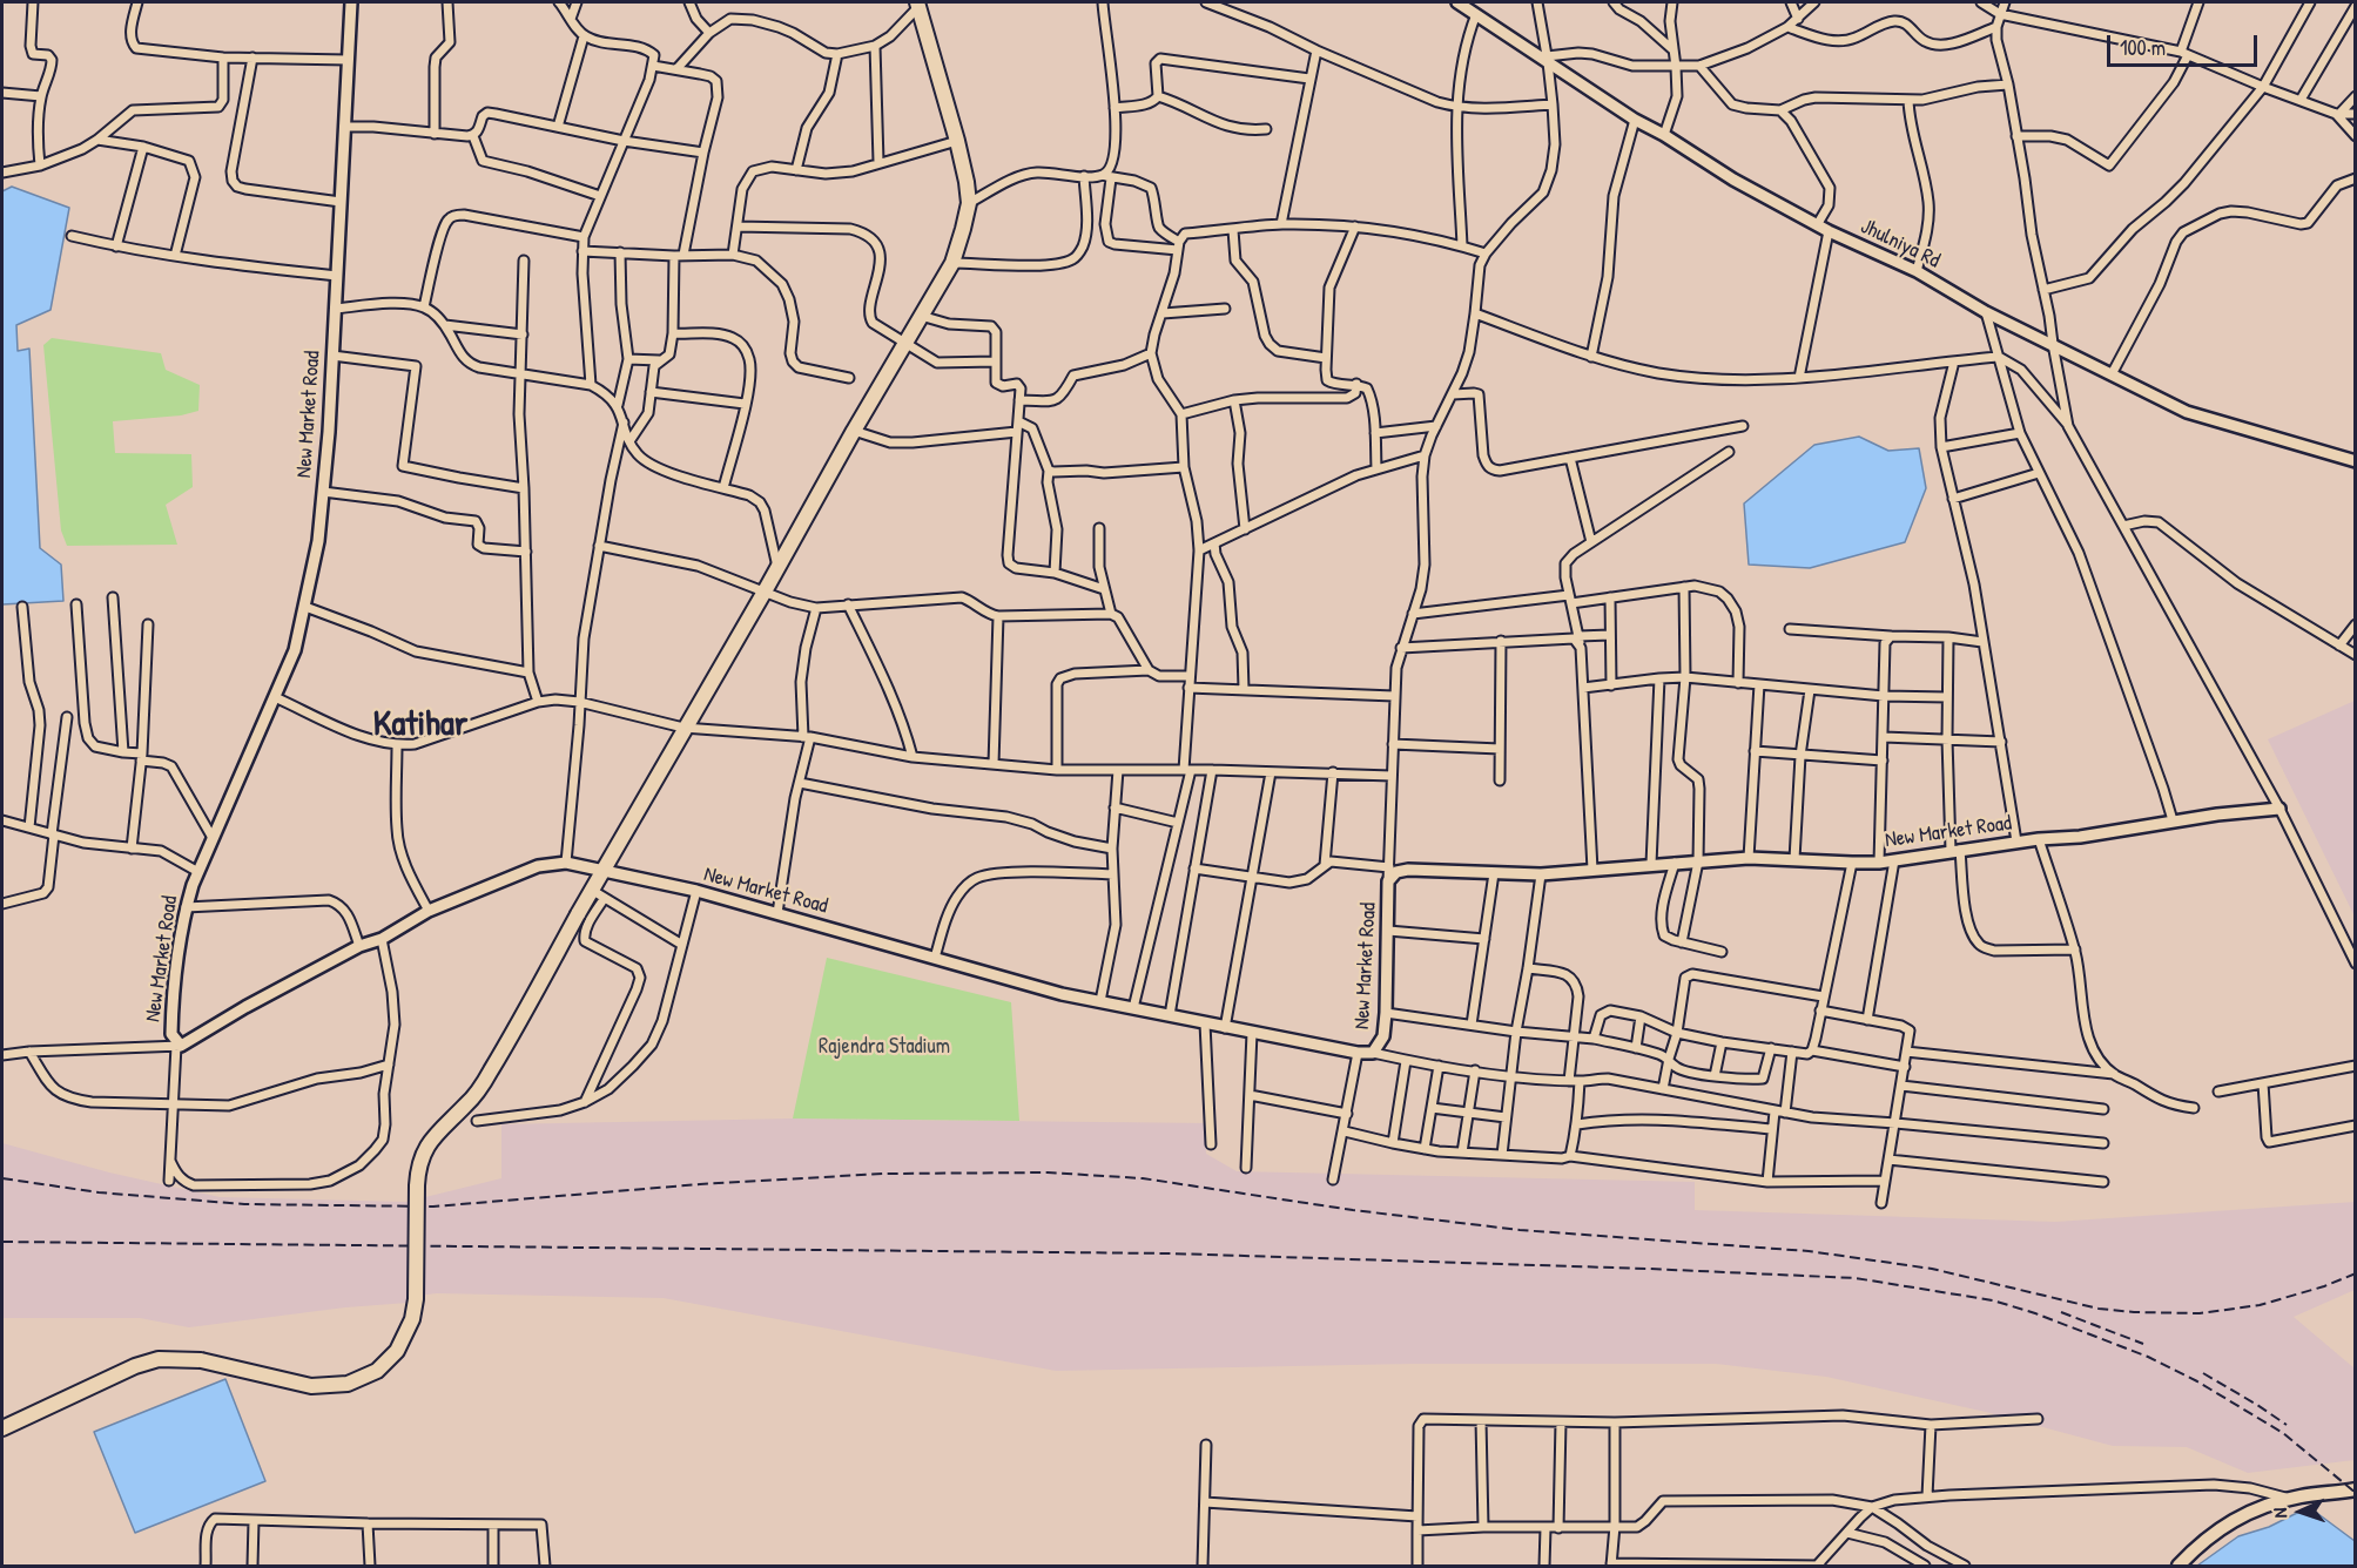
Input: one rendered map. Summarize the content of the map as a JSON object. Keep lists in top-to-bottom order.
{
  "streets": {
    "street": ["Jhulniya Rd", "New Market Road"]
  },
  "districts": ["Katihar"],
  "parks": ["Rajendra Stadium"],
  "scale_bar": "100 m",
  "north": "left"
}
